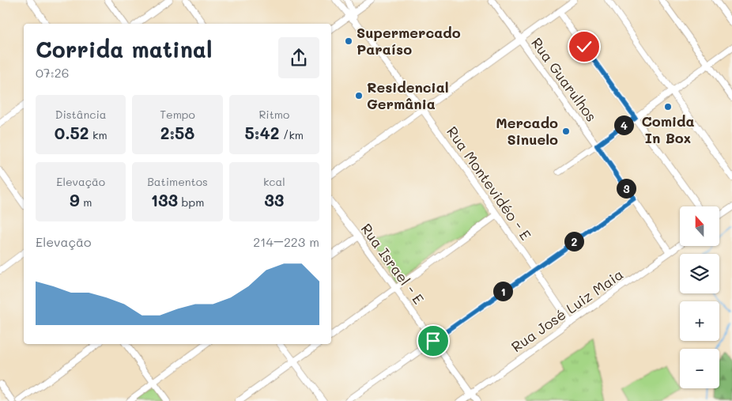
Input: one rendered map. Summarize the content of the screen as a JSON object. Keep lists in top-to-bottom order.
{
  "streets": {
    "street": [
      "Rua Guarulhos",
      "Rua Montevidéo - E",
      "Rua Israel - E",
      "Rua José Luiz Maia"
    ]
  },
  "crossings": [
    ["Rua Guarulhos", "Rua José Luiz Maia"],
    ["Rua Montevidéo - E", "Rua José Luiz Maia"],
    ["Rua Israel - E", "Rua José Luiz Maia"]
  ],
  "places": [
    "Supermercado Paraíso",
    "Residencial Germânia",
    "Comida In Box",
    "Mercado Sinuelo"
  ],
  "north": "top",
  "page": {
    "heading": ["Corrida matinal", "07:26"],
    "stats": [
      ["Distância", "0.52 km"],
      ["Tempo", "2:58"],
      ["Ritmo", "5:42 /km"],
      ["Elevação", "9 m"],
      ["Batimentos", "133 bpm"],
      ["kcal", "33"]
    ],
    "pins": [
      "4",
      "3",
      "2",
      "1"
    ],
    "map_buttons": ["+", "−"],
    "chart": ["Elevação", "214–223 m"]
  }
}
